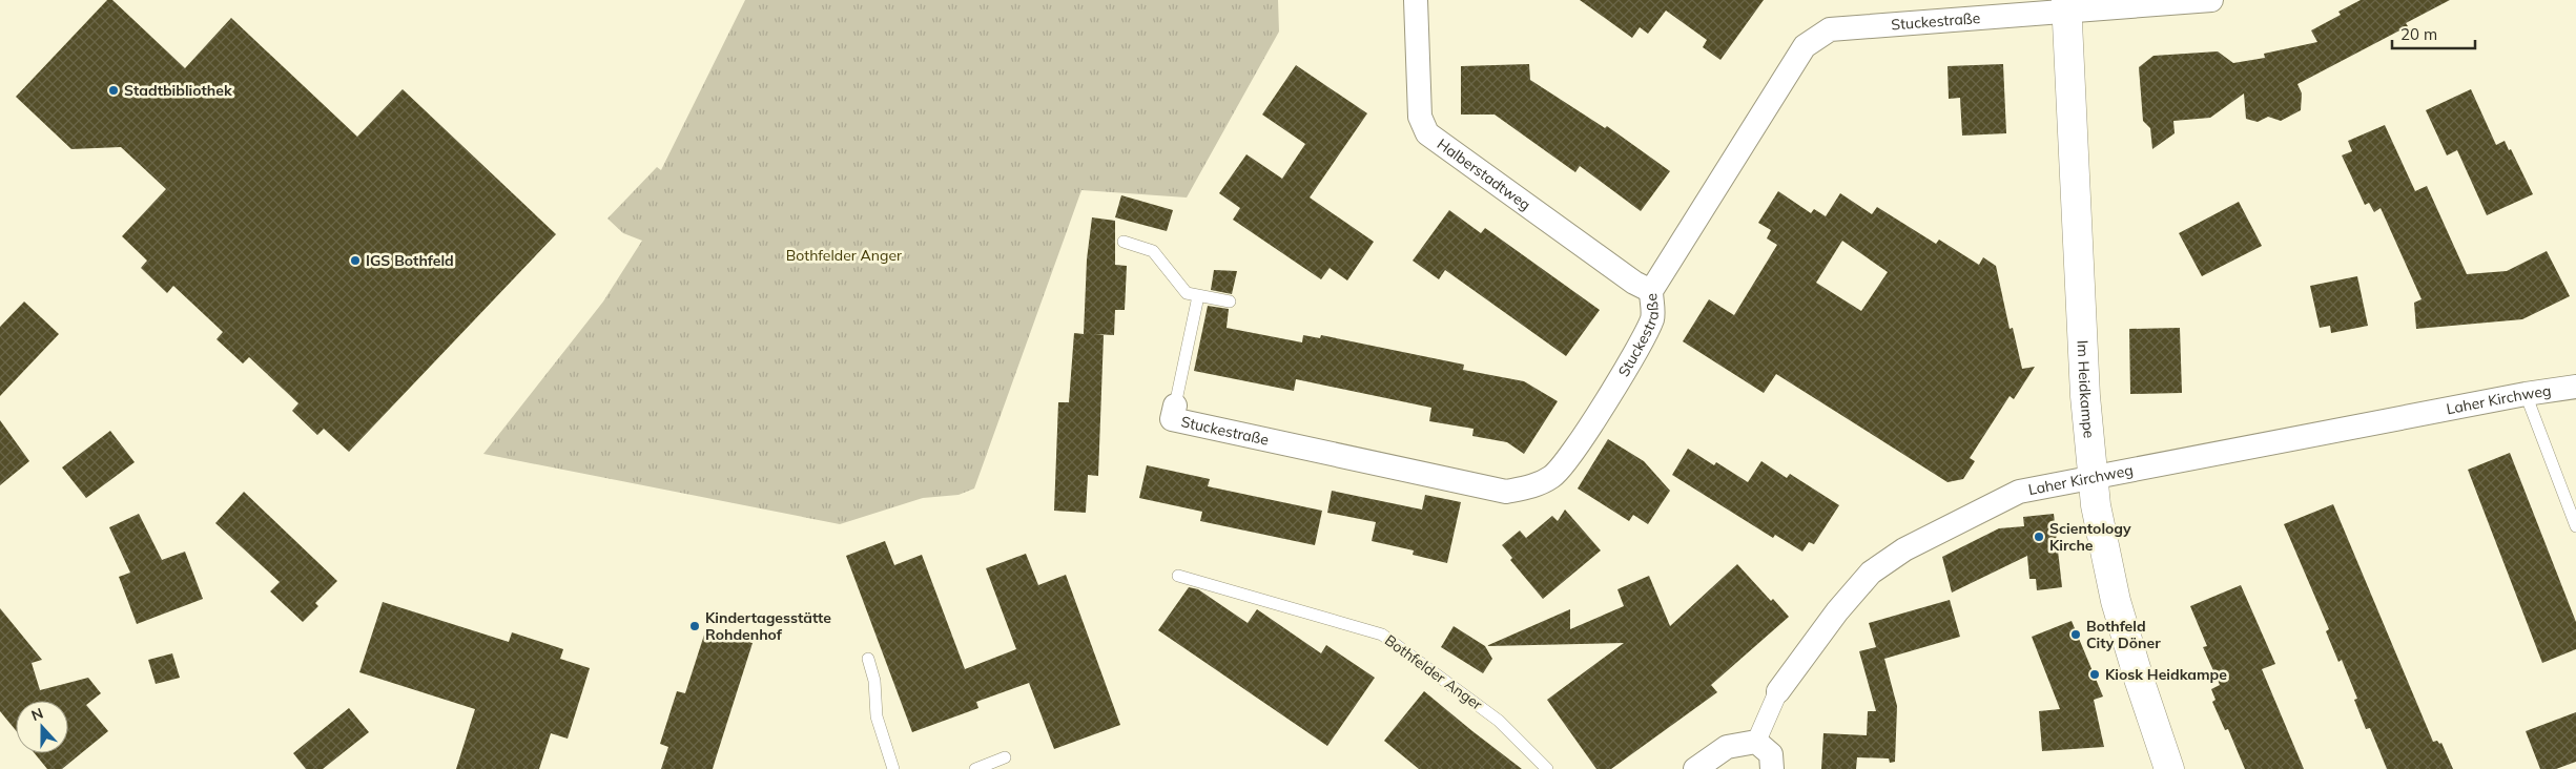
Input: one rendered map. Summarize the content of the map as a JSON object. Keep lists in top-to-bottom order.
{
  "streets": {
    "street": [
      "Stuckestraße",
      "Halberstadtweg",
      "Im Heidkampe",
      "Laher Kirchweg"
    ],
    "lane": ["Bothfelder Anger"]
  },
  "crossings": [
    ["Stuckestraße", "Halberstadtweg"],
    ["Stuckestraße", "Im Heidkampe"],
    ["Im Heidkampe", "Laher Kirchweg"]
  ],
  "parks": ["Bothfelder Anger"],
  "places": [
    "Stadtbibliothek",
    "IGS Bothfeld",
    "Scientology Kirche",
    "Kindertagesstätte Rohdenhof",
    "Bothfeld City Döner",
    "Kiosk Heidkampe"
  ],
  "scale_bar": "20 m",
  "north": "top"
}
